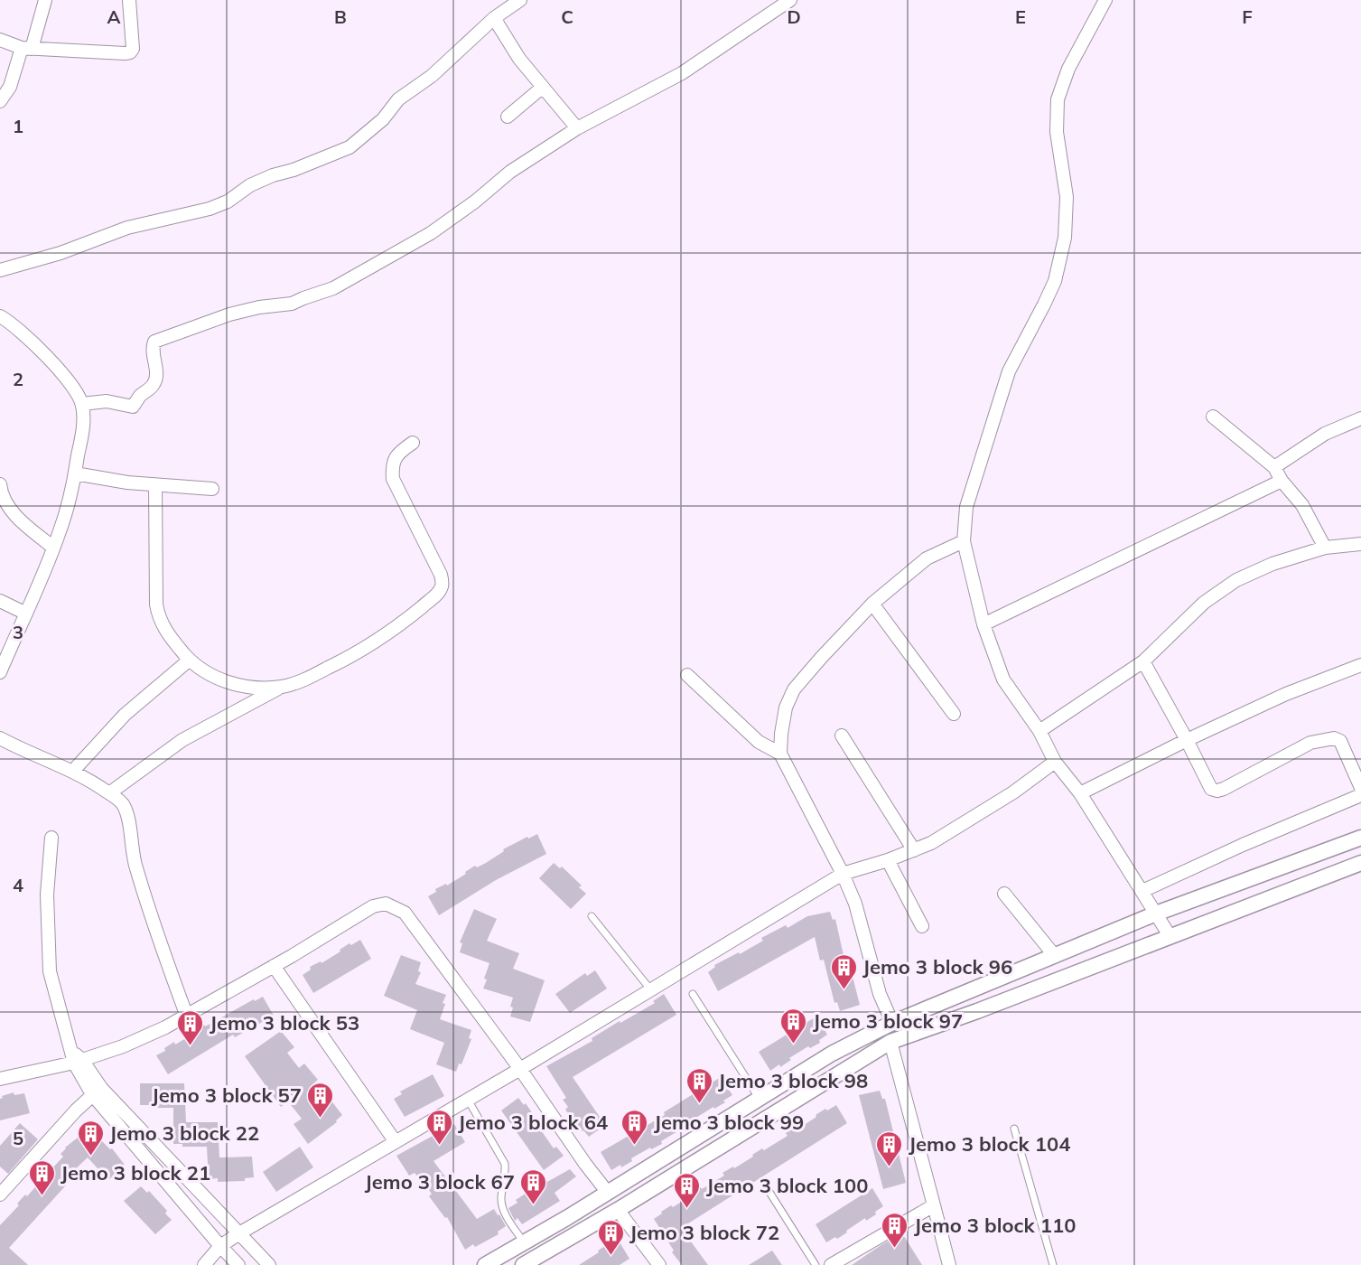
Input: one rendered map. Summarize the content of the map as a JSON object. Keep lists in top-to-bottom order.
{
  "places": {
    "building": [
      "Jemo 3 block 96",
      "Jemo 3 block 97",
      "Jemo 3 block 53",
      "Jemo 3 block 98",
      "Jemo 3 block 57",
      "Jemo 3 block 64",
      "Jemo 3 block 99",
      "Jemo 3 block 22",
      "Jemo 3 block 104",
      "Jemo 3 block 21",
      "Jemo 3 block 67",
      "Jemo 3 block 100",
      "Jemo 3 block 110",
      "Jemo 3 block 72"
    ]
  },
  "grid": {
    "columns": [
      "A",
      "B",
      "C",
      "D",
      "E",
      "F"
    ],
    "rows": [
      "1",
      "2",
      "3",
      "4",
      "5"
    ]
  }
}
